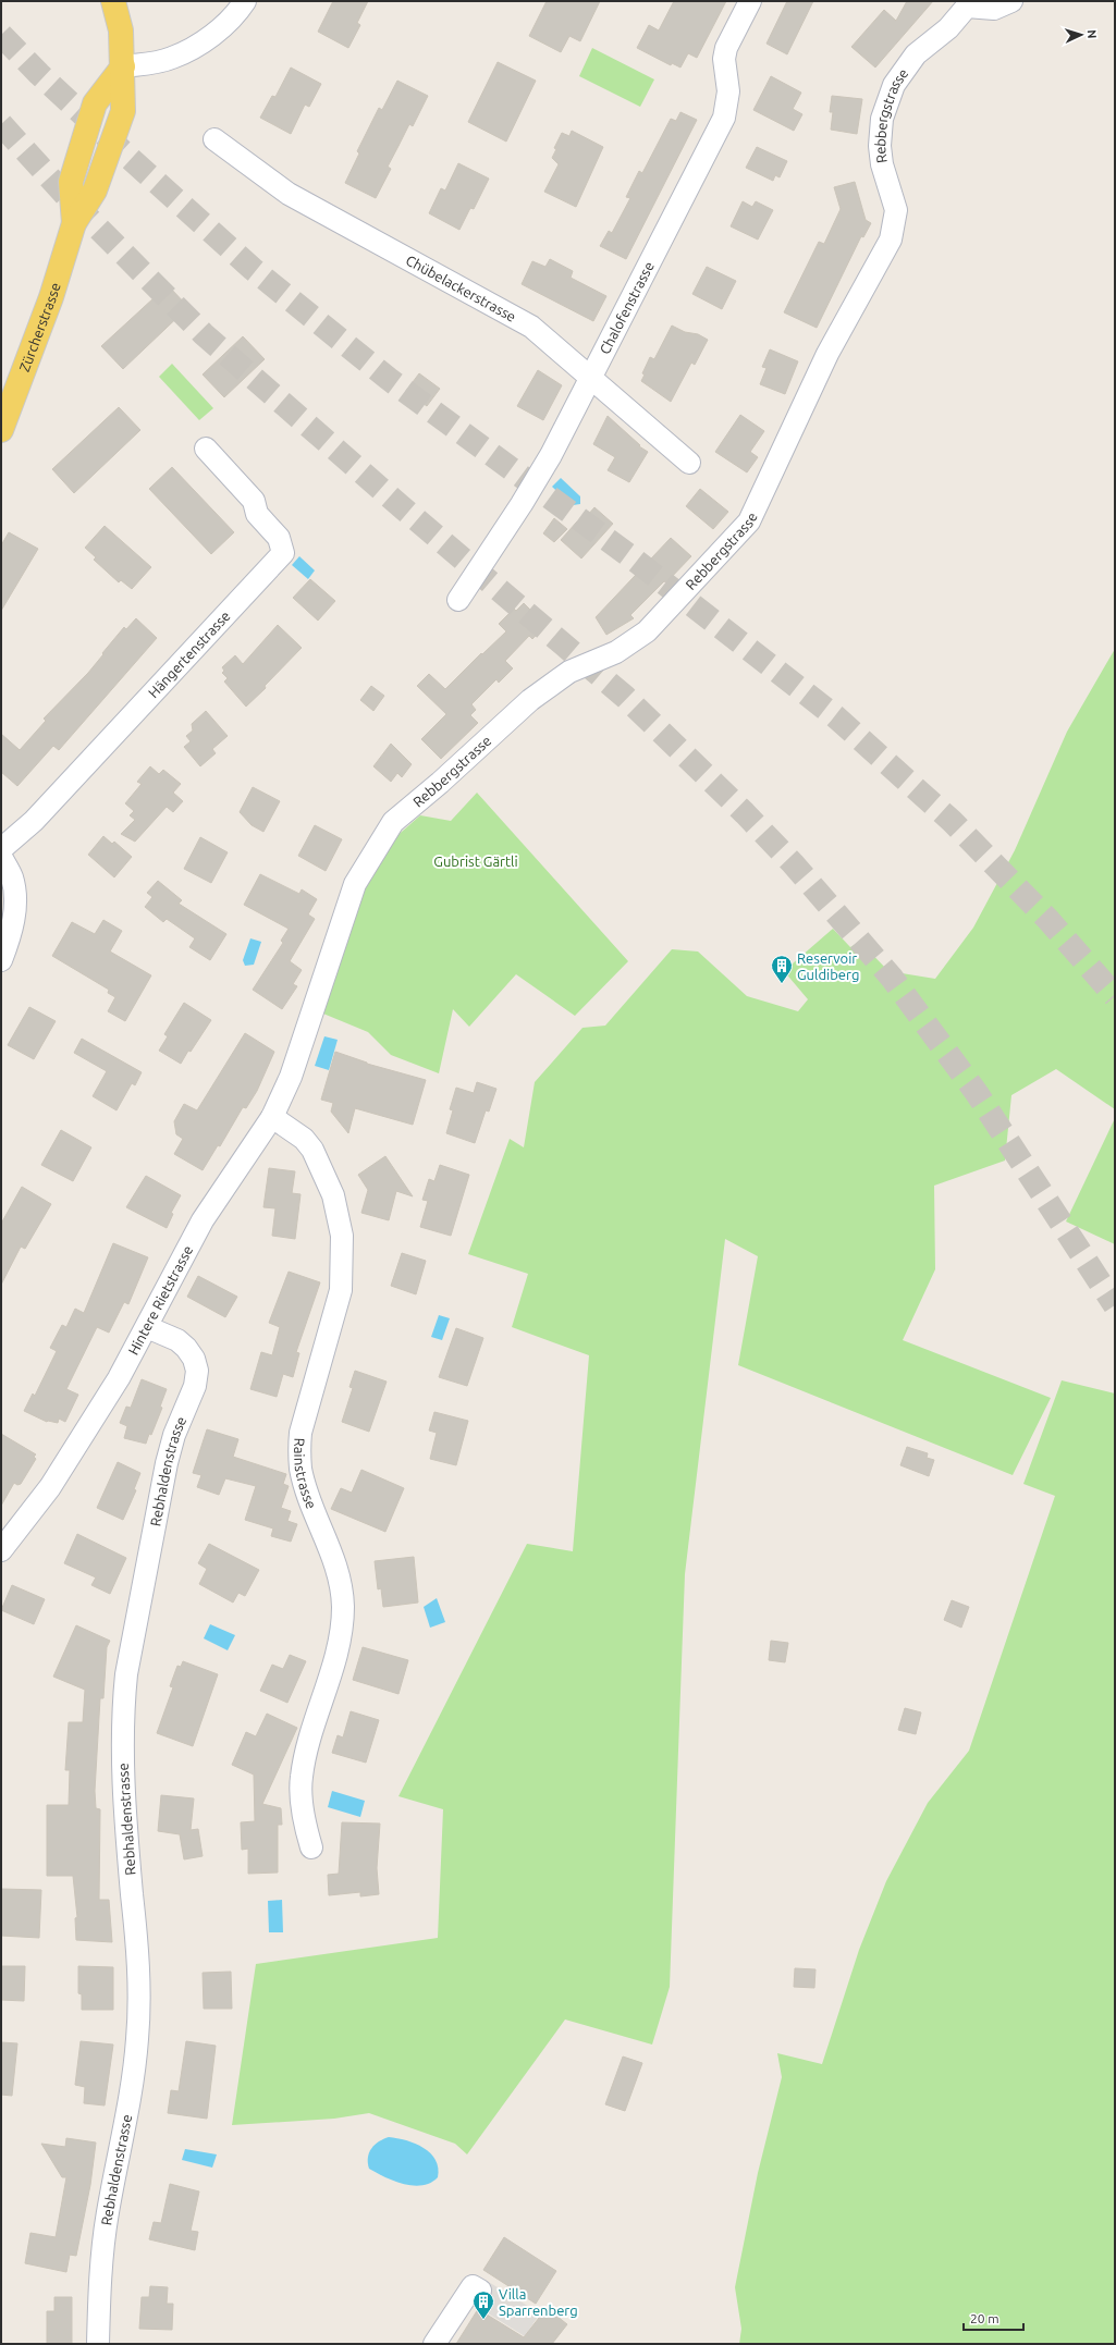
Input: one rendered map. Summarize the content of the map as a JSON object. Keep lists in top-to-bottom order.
{
  "streets": {
    "main road": ["Zürcherstrasse"],
    "street": [
      "Rebbergstrasse",
      "Chübelackerstrasse",
      "Chalofenstrasse",
      "Hängertenstrasse",
      "Hintere Rietstrasse",
      "Rebhaldenstrasse",
      "Rainstrasse"
    ]
  },
  "crossings": [
    ["Rebbergstrasse", "Hintere Rietstrasse"],
    ["Chübelackerstrasse", "Chalofenstrasse"],
    ["Hintere Rietstrasse", "Rebhaldenstrasse"],
    ["Hintere Rietstrasse", "Rainstrasse"]
  ],
  "parks": ["Gubrist Gärtli"],
  "places": {
    "building": ["Reservoir Guldiberg", "Villa Sparrenberg"]
  },
  "scale_bar": "20 m",
  "north": "right"
}
